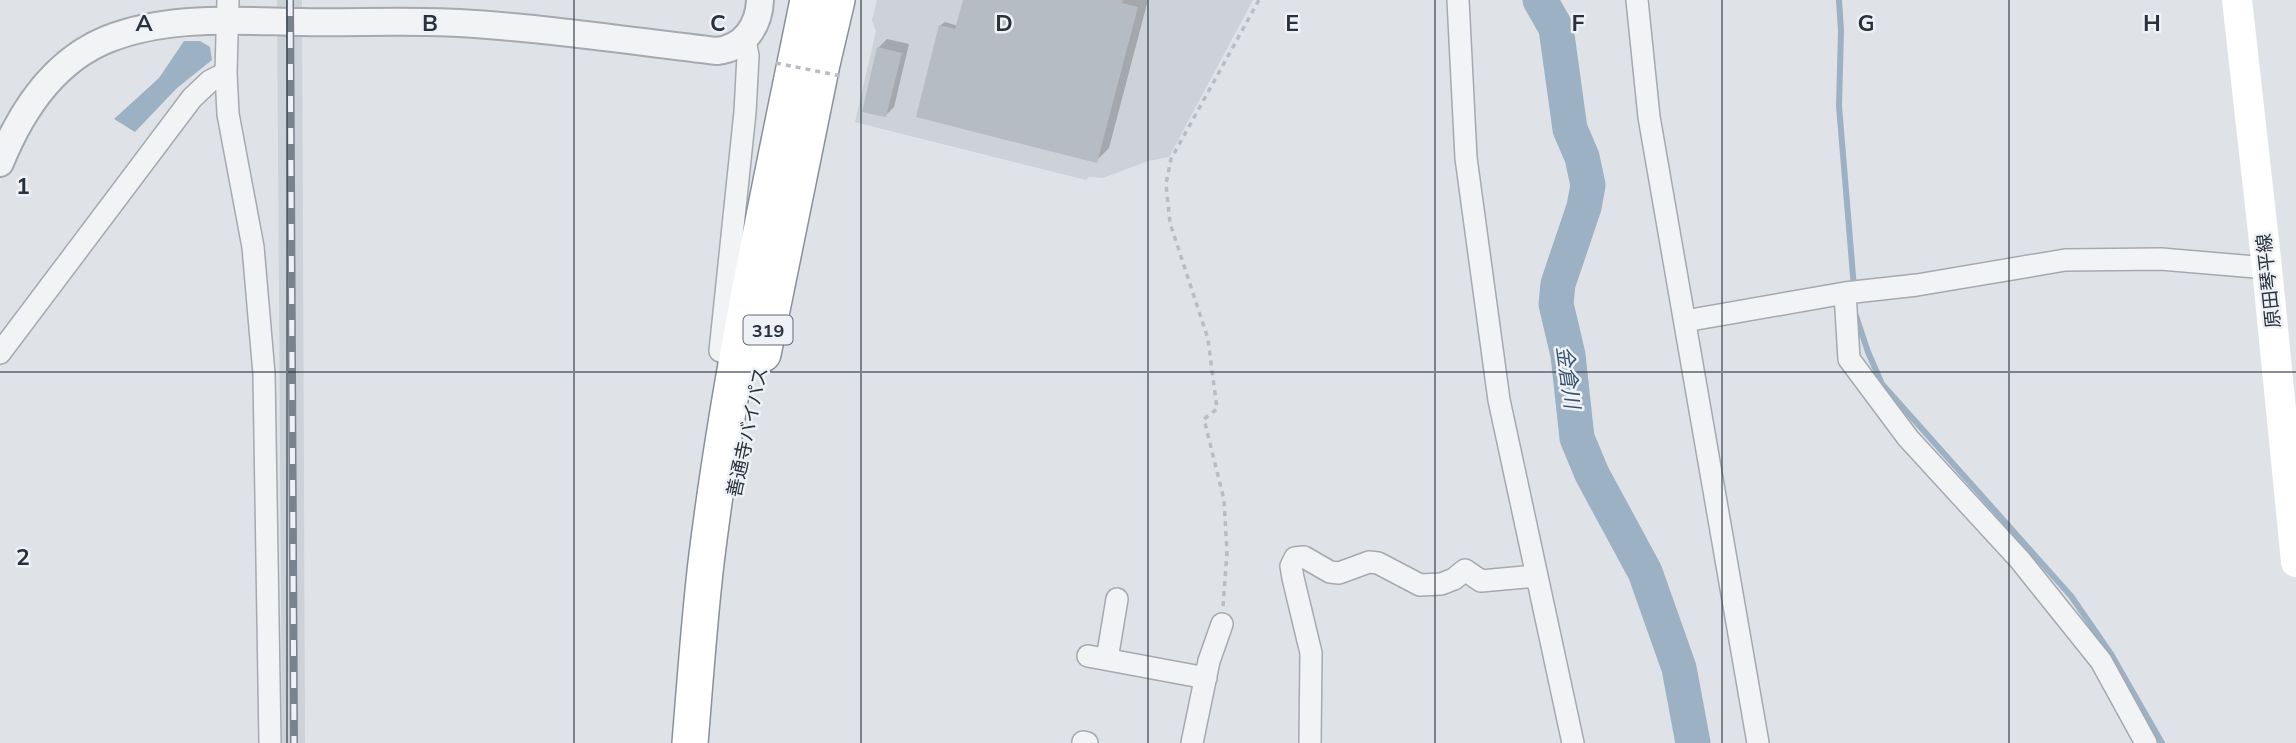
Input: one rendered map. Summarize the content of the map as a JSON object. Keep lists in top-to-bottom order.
{
  "streets": {
    "highway": ["319", "善通寺バイパス"],
    "main road": ["原田琴平線"]
  },
  "water": ["金倉川"],
  "grid": {
    "columns": [
      "A",
      "B",
      "C",
      "D",
      "E",
      "F",
      "G",
      "H"
    ],
    "rows": ["1", "2"]
  }
}
